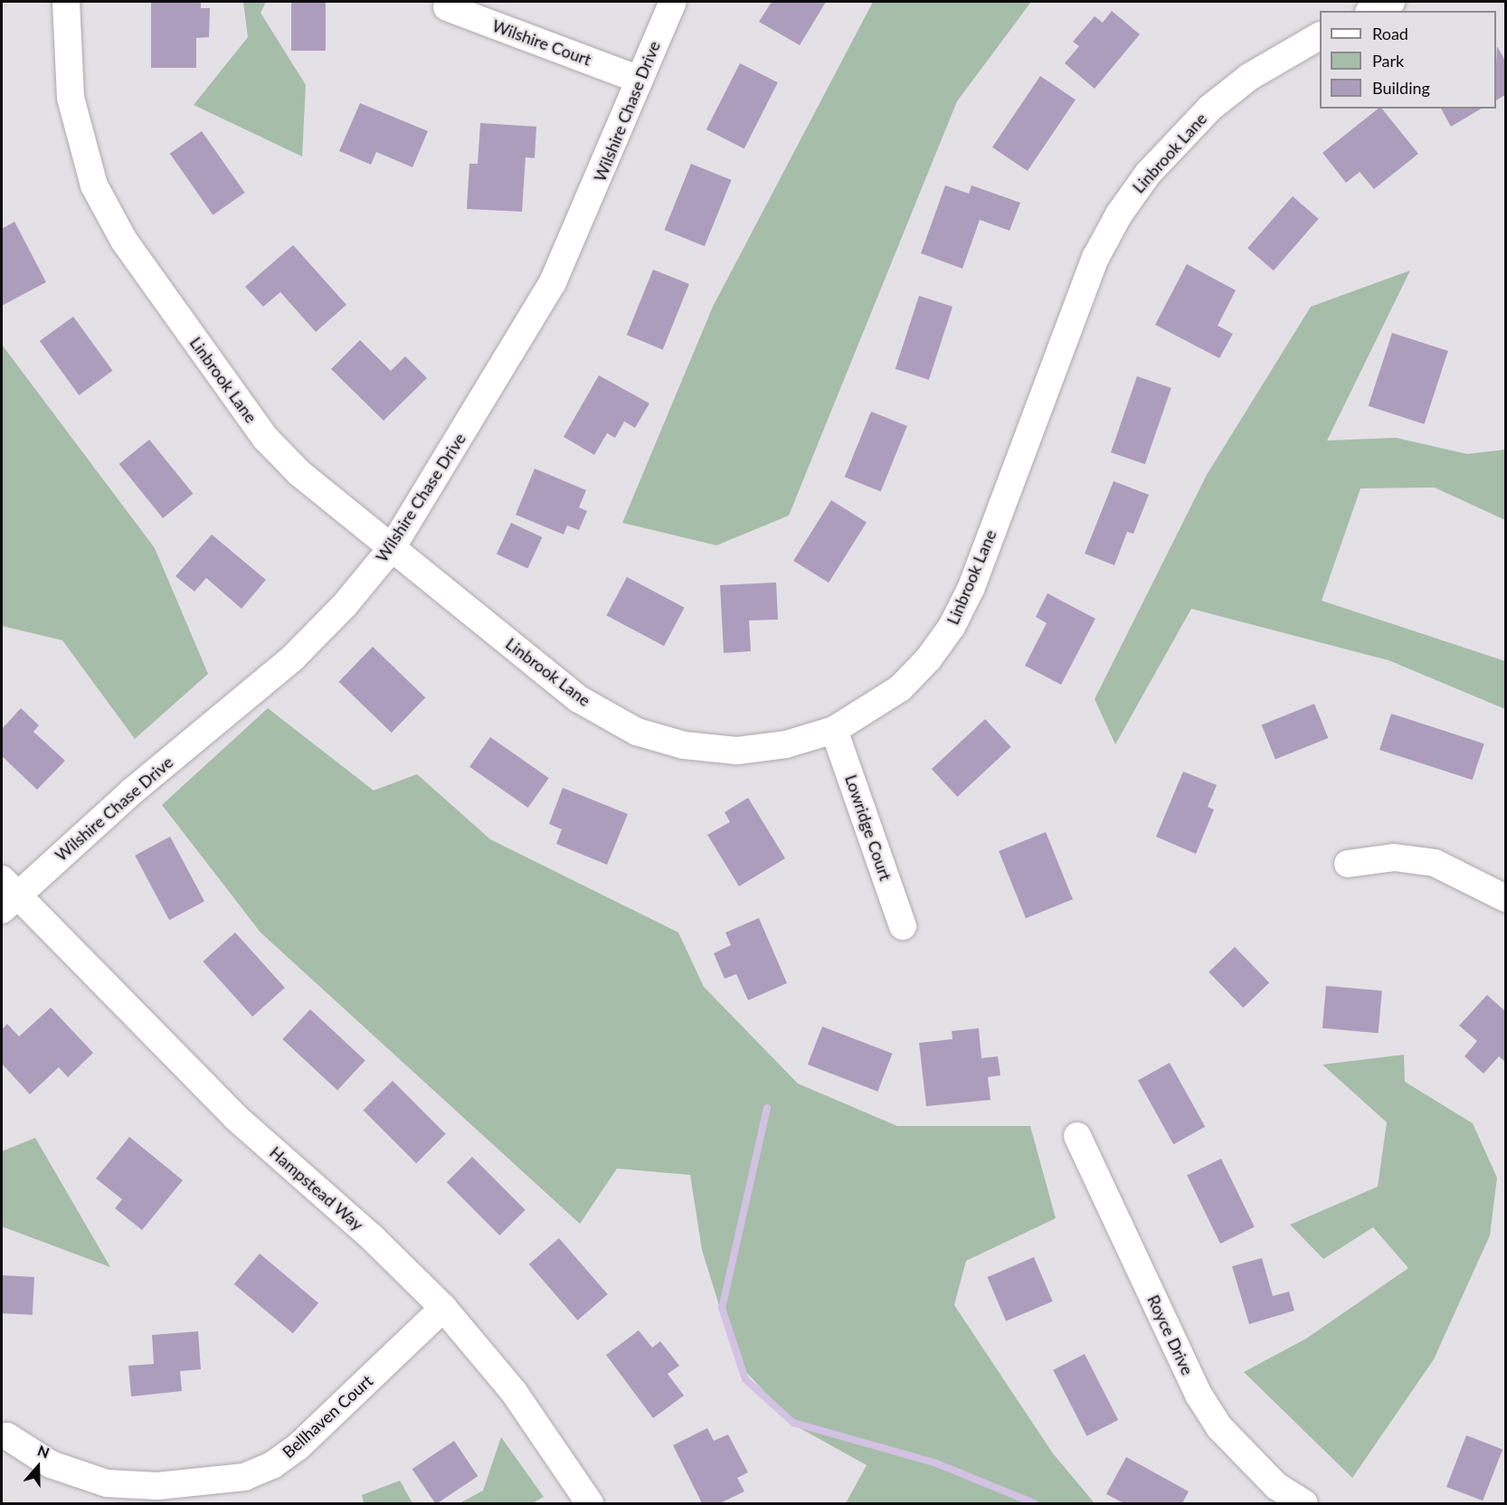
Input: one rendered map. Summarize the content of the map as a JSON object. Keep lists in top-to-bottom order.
{
  "streets": {
    "street": [
      "Wilshire Court",
      "Wilshire Chase Drive",
      "Linbrook Lane",
      "Lowridge Court",
      "Hampstead Way",
      "Royce Drive",
      "Bellhaven Court"
    ]
  },
  "crossings": [
    ["Wilshire Court", "Wilshire Chase Drive"],
    ["Wilshire Chase Drive", "Linbrook Lane"],
    ["Wilshire Chase Drive", "Hampstead Way"],
    ["Linbrook Lane", "Lowridge Court"],
    ["Hampstead Way", "Bellhaven Court"]
  ],
  "legend": ["Road", "Park", "Building"],
  "north": "top"
}
